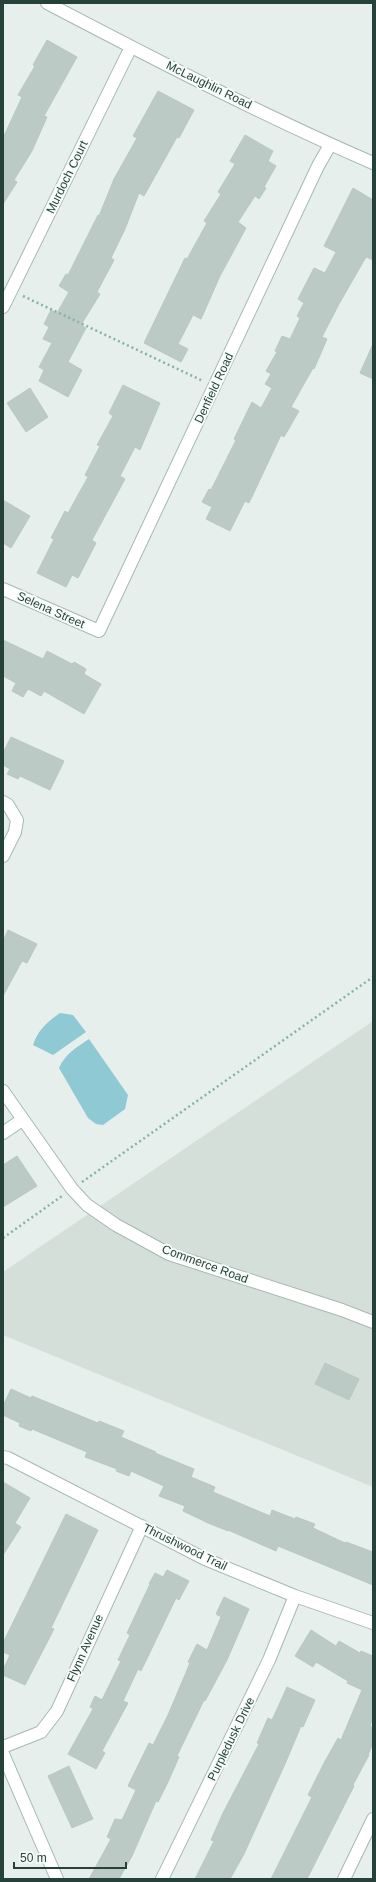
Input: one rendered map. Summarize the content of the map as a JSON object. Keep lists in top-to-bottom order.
{
  "streets": {
    "street": [
      "McLaughlin Road",
      "Murdoch Court",
      "Denfield Road",
      "Selena Street",
      "Commerce Road",
      "Thrushwood Trail",
      "Flynn Avenue",
      "Purpledusk Drive"
    ]
  },
  "crossings": [
    ["McLaughlin Road", "Murdoch Court"],
    ["McLaughlin Road", "Denfield Road"],
    ["Denfield Road", "Selena Street"],
    ["Thrushwood Trail", "Flynn Avenue"],
    ["Thrushwood Trail", "Purpledusk Drive"]
  ],
  "scale_bar": "50 m"
}
